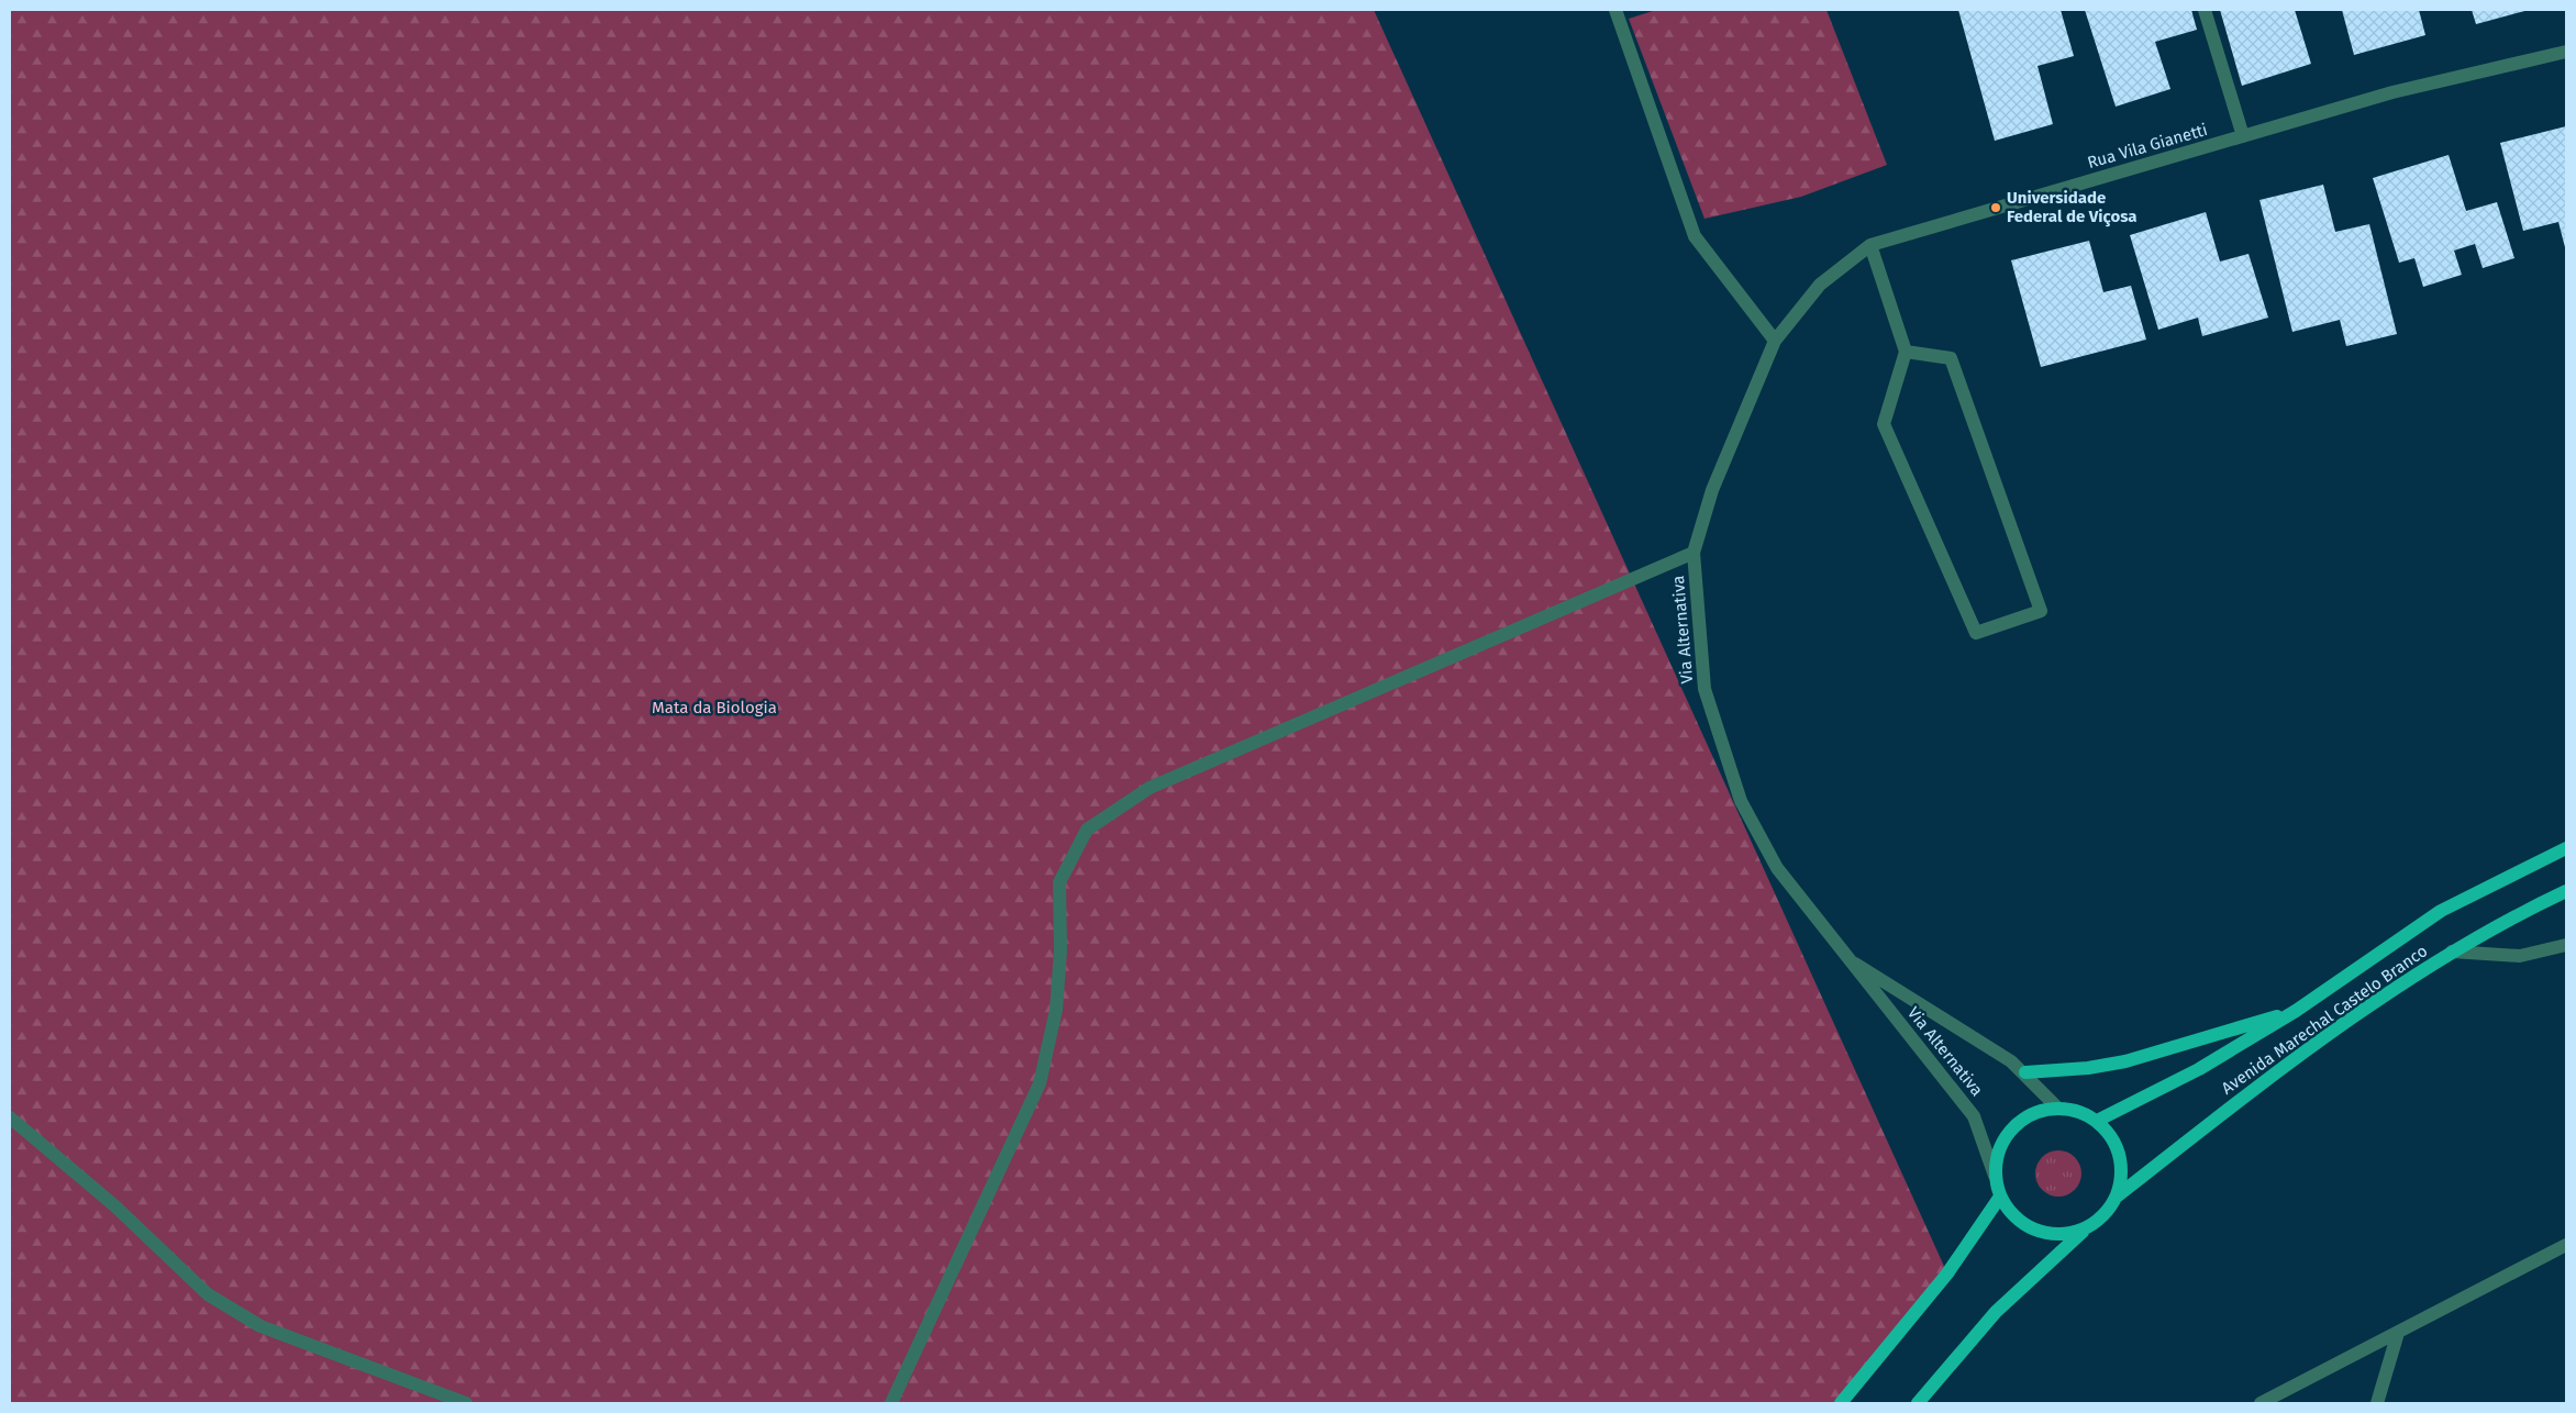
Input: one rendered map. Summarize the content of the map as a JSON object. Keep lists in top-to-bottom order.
{
  "streets": {
    "main road": ["Avenida Marechal Castelo Branco"],
    "street": ["Rua Vila Gianetti", "Via Alternativa"]
  },
  "crossings": [
    ["Rua Vila Gianetti", "Via Alternativa"],
    ["Via Alternativa", "Avenida Marechal Castelo Branco"]
  ],
  "parks": ["Mata da Biologia"],
  "places": ["Universidade Federal de Viçosa"]
}
